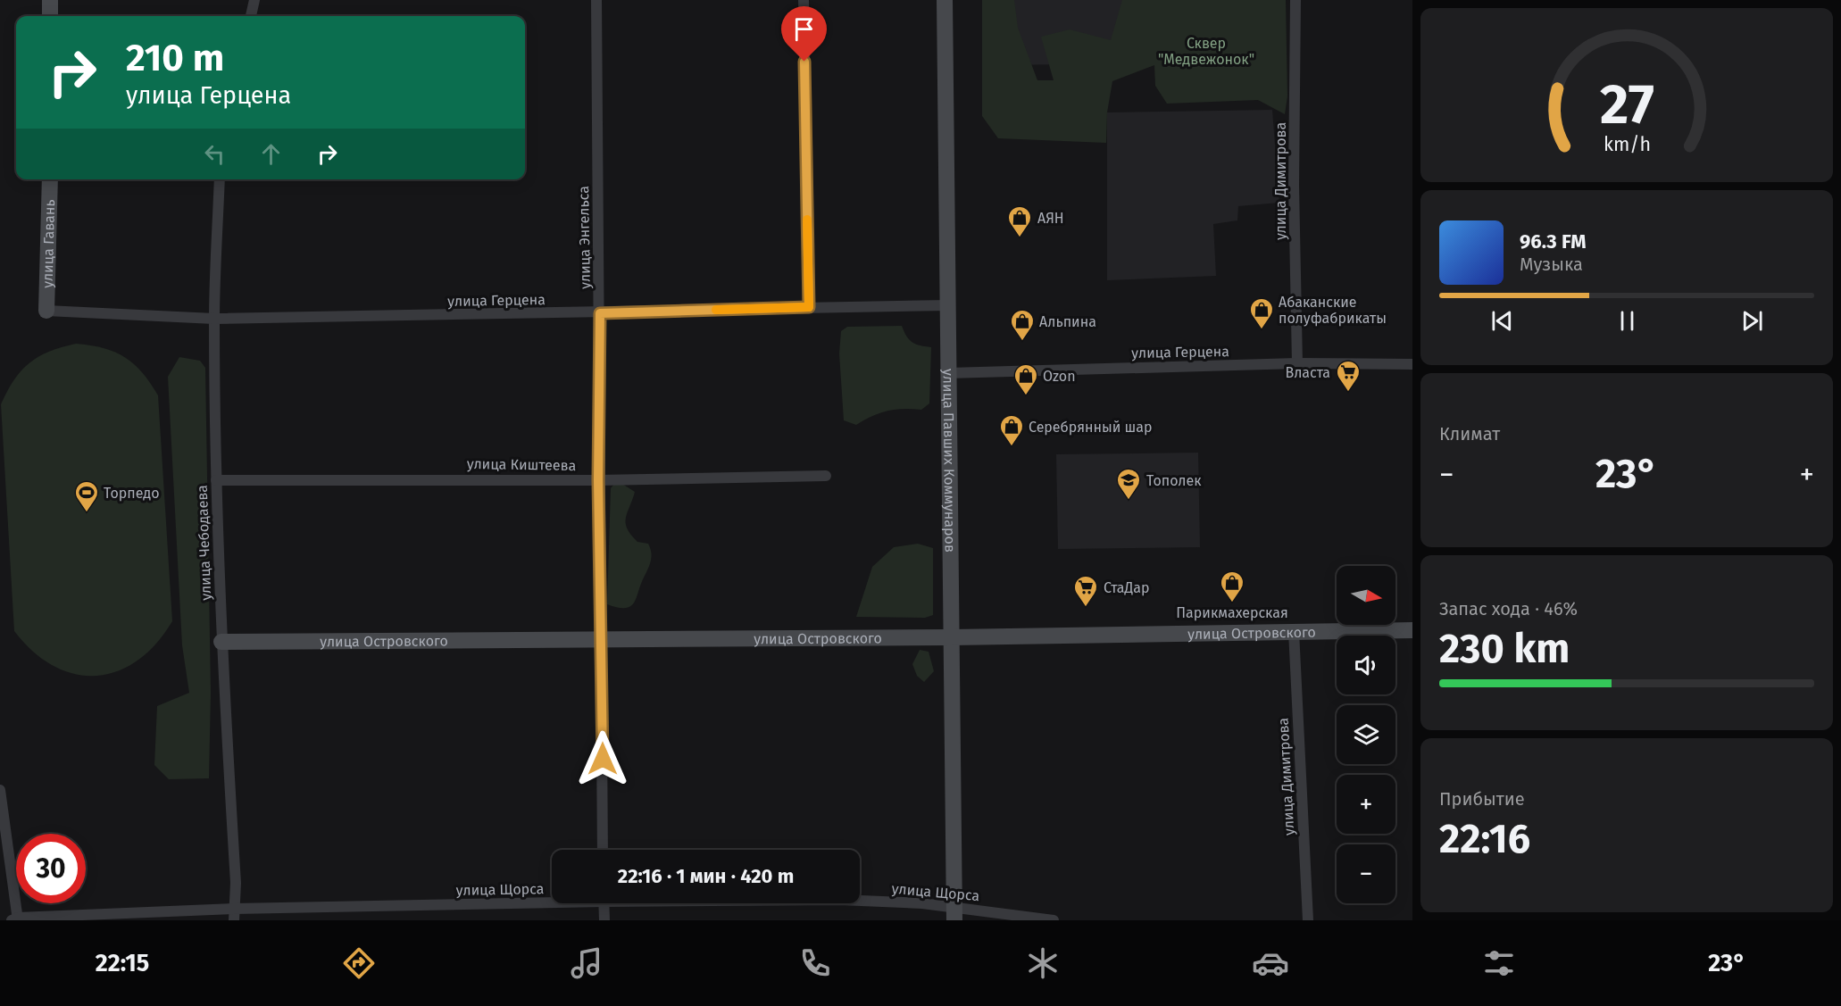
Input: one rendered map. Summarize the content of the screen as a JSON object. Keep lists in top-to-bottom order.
{
  "streets": {
    "street": [
      "улица Димитрова",
      "улица Энгельса",
      "улица Гавань",
      "улица Герцена",
      "улица Павших Коммунаров",
      "улица Киштеева",
      "улица Чебодаева",
      "улица Островского",
      "улица Щорса"
    ]
  },
  "crossings": [
    ["улица Димитрова", "улица Герцена"],
    ["улица Димитрова", "улица Островского"],
    ["улица Энгельса", "улица Герцена"],
    ["улица Энгельса", "улица Киштеева"],
    ["улица Энгельса", "улица Островского"],
    ["улица Гавань", "улица Герцена"],
    ["улица Герцена", "улица Павших Коммунаров"],
    ["улица Герцена", "улица Чебодаева"],
    ["улица Павших Коммунаров", "улица Островского"],
    ["улица Павших Коммунаров", "улица Щорса"],
    ["улица Киштеева", "улица Чебодаева"],
    ["улица Чебодаева", "улица Островского"],
    ["улица Чебодаева", "улица Щорса"]
  ],
  "parks": ["Сквер \"Медвежонок\""],
  "places": {
    "shop": [
      "АЯН",
      "Абаканские полуфабрикаты",
      "Альпина",
      "Ozon",
      "Серебрянный шар",
      "Парикмахерская"
    ],
    "supermarket": ["Власта", "СтаДар"],
    "school or university": ["Тополек"],
    "sports": ["Торпедо"]
  },
  "north": "right",
  "page": {
    "turn": ["210 m", "улица Герцена"],
    "song": ["96.3 FM", "Музыка"],
    "tile": [
      "Климат",
      ["Запас хода · 46%", "230 km"],
      ["Прибытие", "22:16"]
    ],
    "heat": ["−", "23°", "+"],
    "map_buttons": ["+", "−"],
    "limit": "30",
    "trip": "22:16 · 1 мин · 420 m",
    "tabs": ["22:15", "23°"],
    "gauge": ["27", "km/h"]
  }
}
